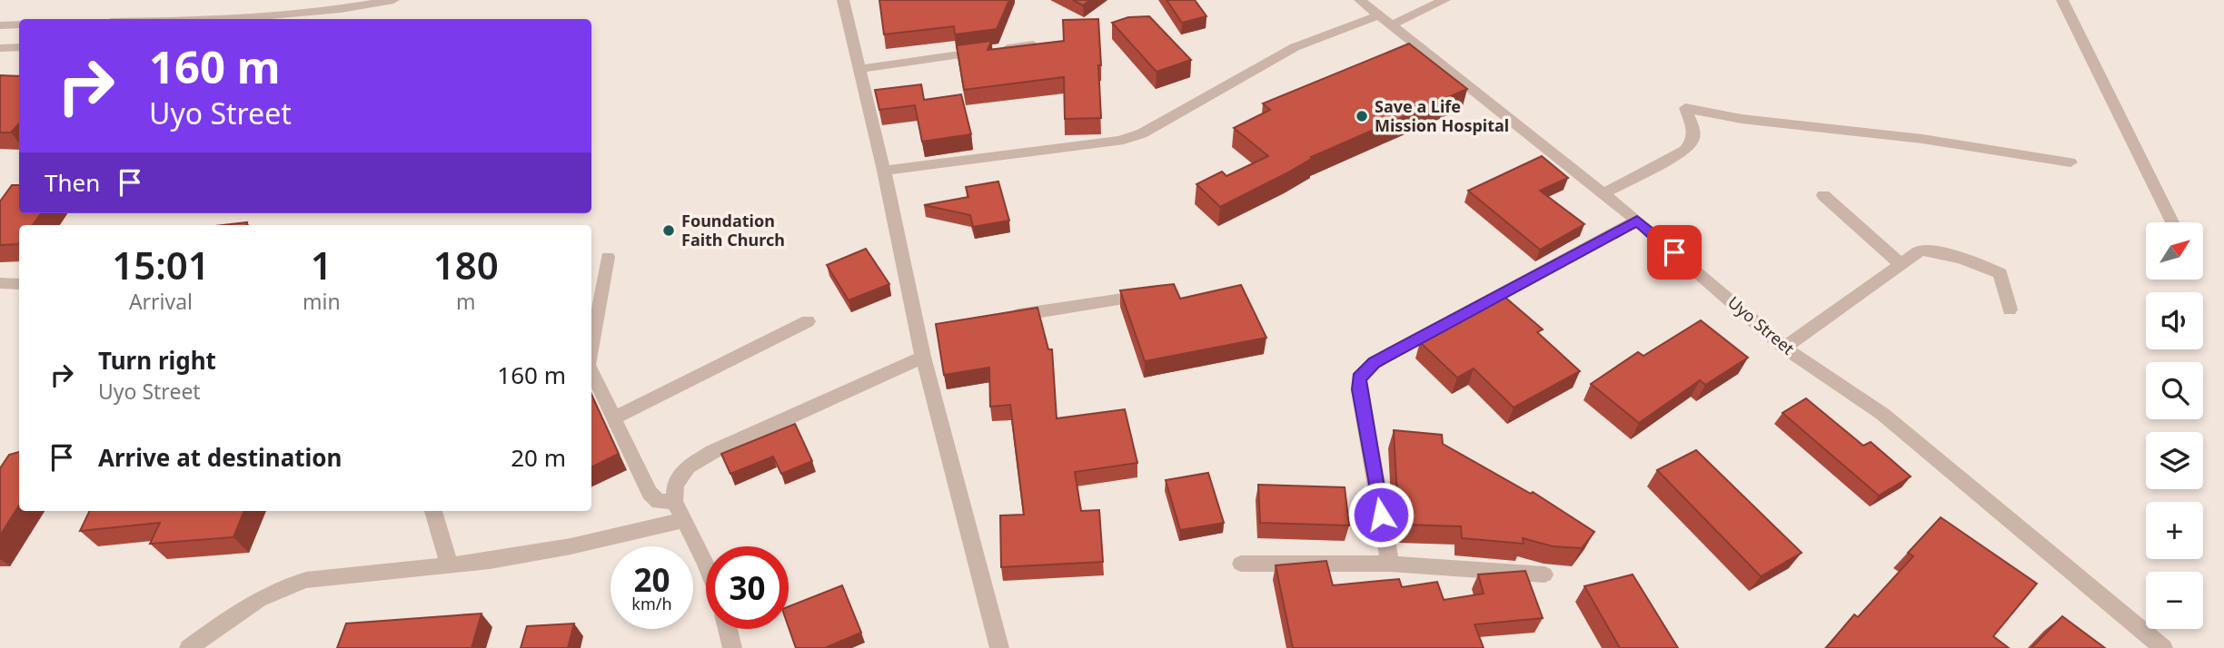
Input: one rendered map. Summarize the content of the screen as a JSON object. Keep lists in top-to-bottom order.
{
  "streets": {
    "street": ["Uyo Street"]
  },
  "places": ["Save a Life Mission Hospital", "Foundation Faith Church"],
  "north": "top right",
  "page": {
    "turn": ["160 m", "Uyo Street"],
    "then": "Then",
    "map_buttons": ["+", "−"],
    "eta": [
      "15:01",
      "Arrival",
      "1",
      "min",
      "180",
      "m"
    ],
    "list": [
      {
        "name": "Turn right",
        "note": "Uyo Street",
        "value": "160 m"
      },
      {
        "name": "Arrive at destination",
        "value": "20 m"
      }
    ],
    "speed": "20 km/h",
    "limit": "30"
  }
}
